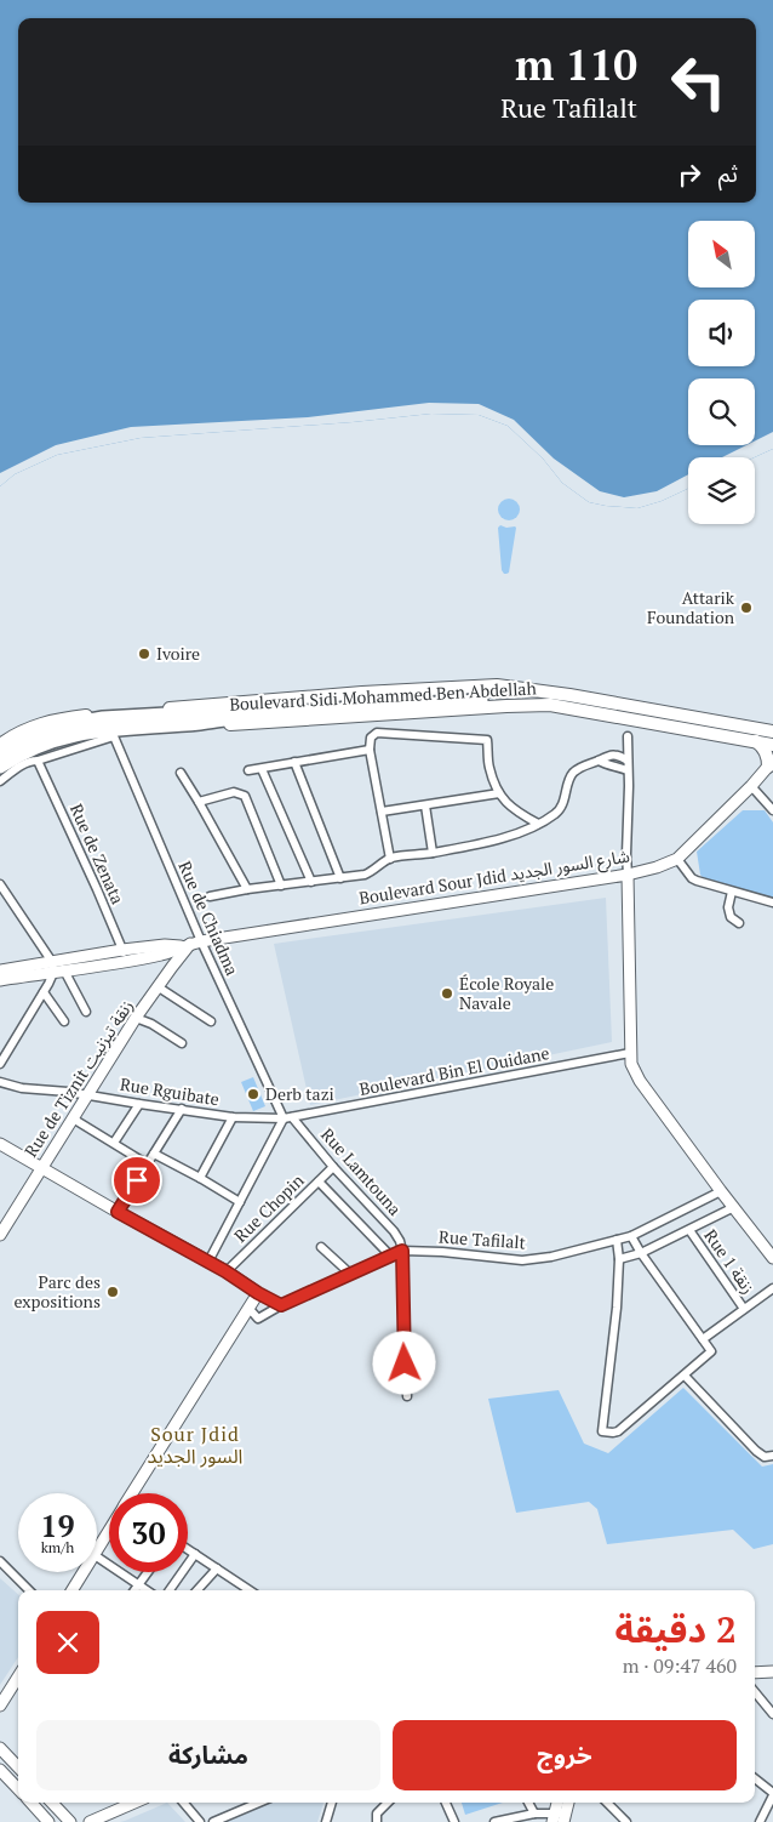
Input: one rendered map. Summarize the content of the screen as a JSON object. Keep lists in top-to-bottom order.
{
  "streets": {
    "highway": ["Boulevard Sidi Mohammed Ben Abdellah"],
    "street": [
      "Rue de Zenata",
      "Boulevard Sour Jdid شارع السور الجديد",
      "Rue de Chiadma",
      "Boulevard Bin El Ouidane",
      "Rue de Tiznit زنقة تيزنيت",
      "Rue Rguibate",
      "Rue Lamtouna",
      "Rue Chopin",
      "Rue Tafilalt",
      "Rue 1 زنقة"
    ]
  },
  "crossings": [
    ["Boulevard Sidi Mohammed Ben Abdellah", "Rue de Zenata"],
    ["Boulevard Sidi Mohammed Ben Abdellah", "Rue de Chiadma"],
    ["Rue de Zenata", "Boulevard Sour Jdid شارع السور الجديد"],
    ["Boulevard Sour Jdid شارع السور الجديد", "Rue de Chiadma"],
    ["Boulevard Sour Jdid شارع السور الجديد", "Rue de Tiznit زنقة تيزنيت"],
    ["Rue de Chiadma", "Boulevard Bin El Ouidane"],
    ["Rue de Chiadma", "Rue de Tiznit زنقة تيزنيت"],
    ["Rue de Chiadma", "Rue Rguibate"],
    ["Boulevard Bin El Ouidane", "Rue Rguibate"],
    ["Boulevard Bin El Ouidane", "Rue Lamtouna"],
    ["Rue de Tiznit زنقة تيزنيت", "Rue Rguibate"],
    ["Rue Lamtouna", "Rue Chopin"],
    ["Rue Lamtouna", "Rue Tafilalt"]
  ],
  "districts": ["Sour Jdid السور الجديد"],
  "places": [
    "Attarik Foundation",
    "Ivoire",
    "École Royale Navale",
    "Derb tazi",
    "Parc des expositions"
  ],
  "north": "top left",
  "page": {
    "turn": ["110 m", "Rue Tafilalt"],
    "then": "ثم",
    "speed": "19 km/h",
    "limit": "30",
    "heading": ["2 دقيقة", "460 m · 09:47"],
    "buttons": ["خروج", "مشاركة"]
  }
}
